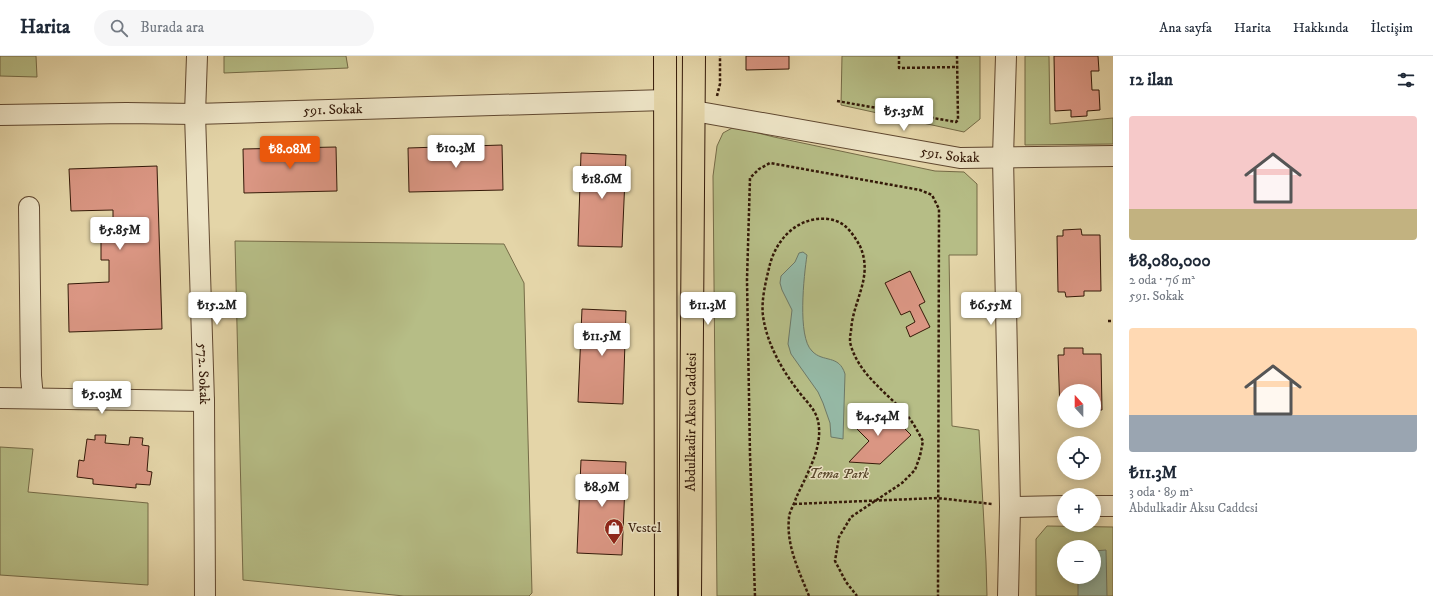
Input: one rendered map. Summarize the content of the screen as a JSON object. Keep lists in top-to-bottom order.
{
  "streets": {
    "main road": ["Abdulkadir Aksu Caddesi"],
    "street": ["591. Sokak", "572. Sokak"]
  },
  "crossings": [
    ["591. Sokak", "572. Sokak"],
    ["591. Sokak", "Abdulkadir Aksu Caddesi"]
  ],
  "parks": ["Tema Park"],
  "places": {
    "shop": ["Vestel"]
  },
  "north": "top",
  "page": {
    "header": "Harita",
    "search": "Burada ara",
    "nav": [
      "Ana sayfa",
      "Harita",
      "Hakkında",
      "İletişim"
    ],
    "heading": "12 ilan",
    "price": [
      "₺5.35M",
      "₺10.3M",
      "₺8.08M",
      "₺18.6M",
      "₺5.85M",
      "₺15.2M",
      "₺11.3M",
      "₺6.55M",
      "₺11.5M",
      "₺5.03M",
      "₺4.54M",
      "₺8.9M"
    ],
    "list": [
      {
        "name": "₺8,080,000",
        "note": "2 oda · 76 m² · 591. Sokak"
      },
      {
        "name": "₺11.3M",
        "note": "3 oda · 89 m² · Abdulkadir Aksu Caddesi"
      }
    ],
    "map_buttons": ["+", "−"]
  }
}
